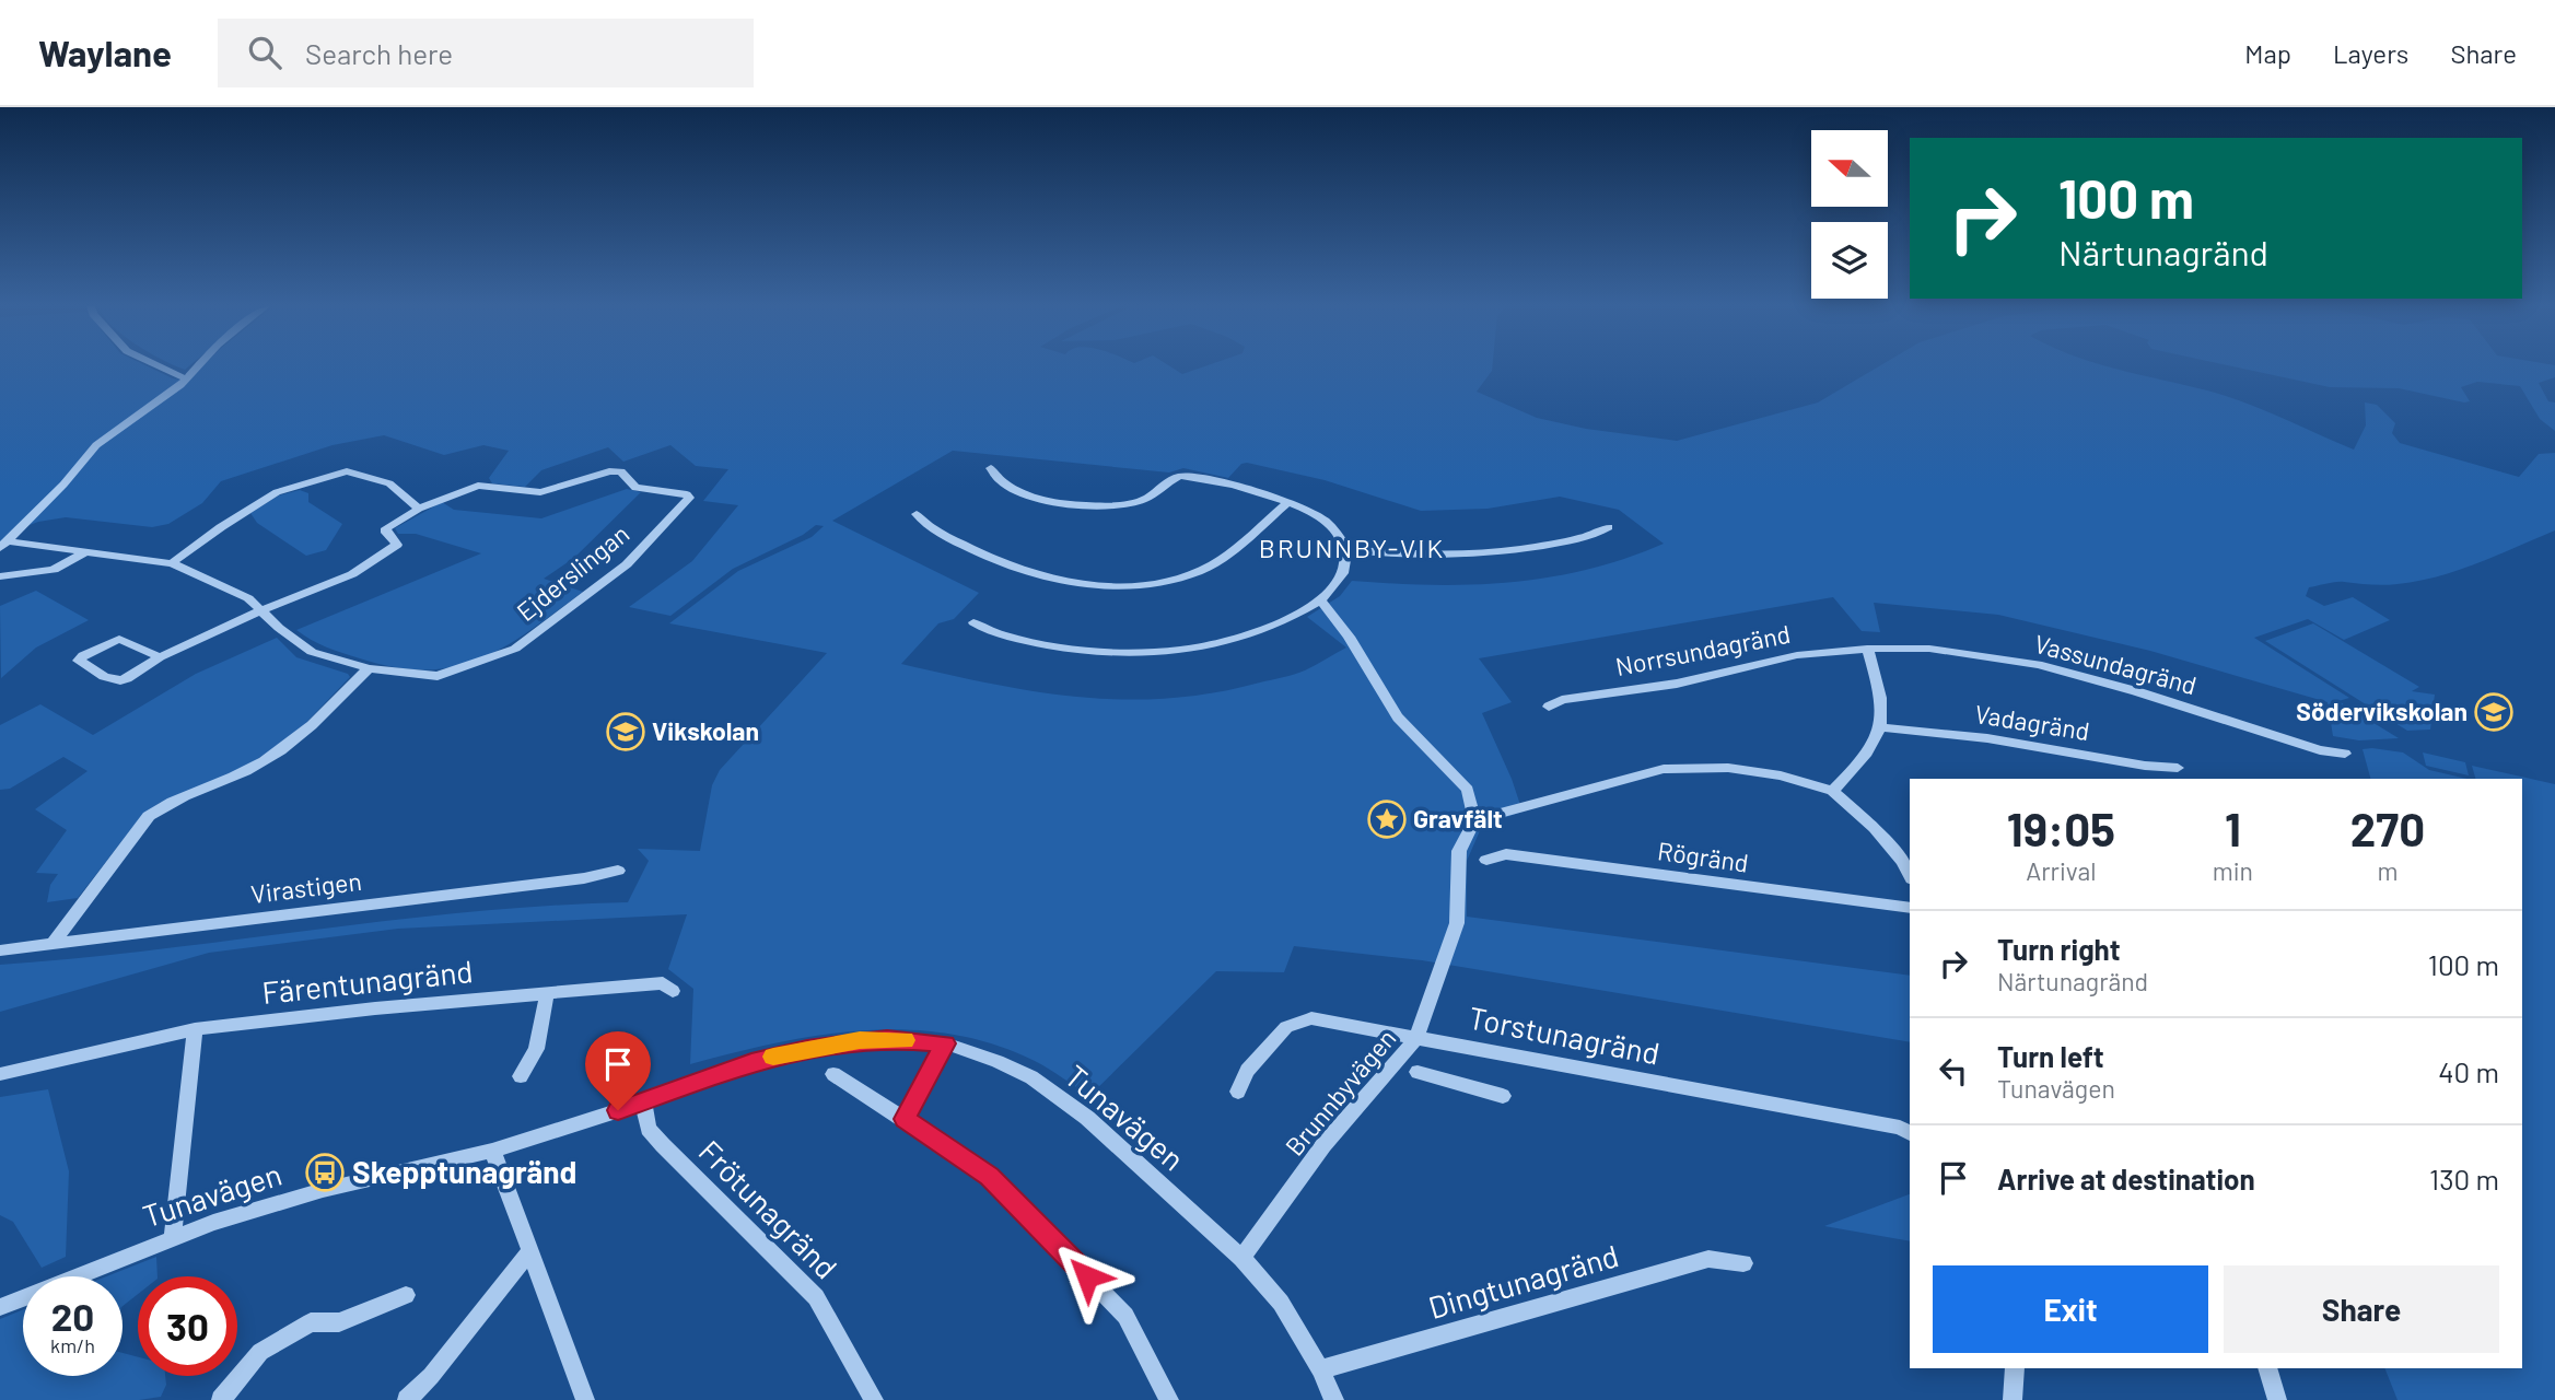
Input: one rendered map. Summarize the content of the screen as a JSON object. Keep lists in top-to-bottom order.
{
  "streets": {
    "street": [
      "Ejderslingan",
      "Norrsundagränd",
      "Vassundagränd",
      "Vadagränd",
      "Rögränd",
      "Virastigen",
      "Färentunagränd",
      "Torstunagränd",
      "Brunnbyvägen",
      "Tunavägen",
      "Frötunagränd",
      "Dingtunagränd"
    ]
  },
  "crossings": [
    ["Norrsundagränd", "Vassundagränd"],
    ["Torstunagränd", "Brunnbyvägen"],
    ["Brunnbyvägen", "Tunavägen"],
    ["Tunavägen", "Frötunagränd"],
    ["Tunavägen", "Dingtunagränd"]
  ],
  "districts": ["BRUNNBY-VIK"],
  "places": {
    "school or university": ["Södervikskolan", "Vikskolan"],
    "place": ["Gravfält"],
    "bus stop": ["Skepptunagränd"]
  },
  "north": "left",
  "page": {
    "header": "Waylane",
    "search": "Search here",
    "nav": ["Map", "Layers", "Share"],
    "turn": ["100 m", "Närtunagränd"],
    "eta": [
      "19:05",
      "Arrival",
      "1",
      "min",
      "270",
      "m"
    ],
    "list": [
      {
        "name": "Turn right",
        "note": "Närtunagränd",
        "value": "100 m"
      },
      {
        "name": "Turn left",
        "note": "Tunavägen",
        "value": "40 m"
      },
      {
        "name": "Arrive at destination",
        "value": "130 m"
      }
    ],
    "buttons": ["Exit", "Share"],
    "speed": "20 km/h",
    "limit": "30"
  }
}
